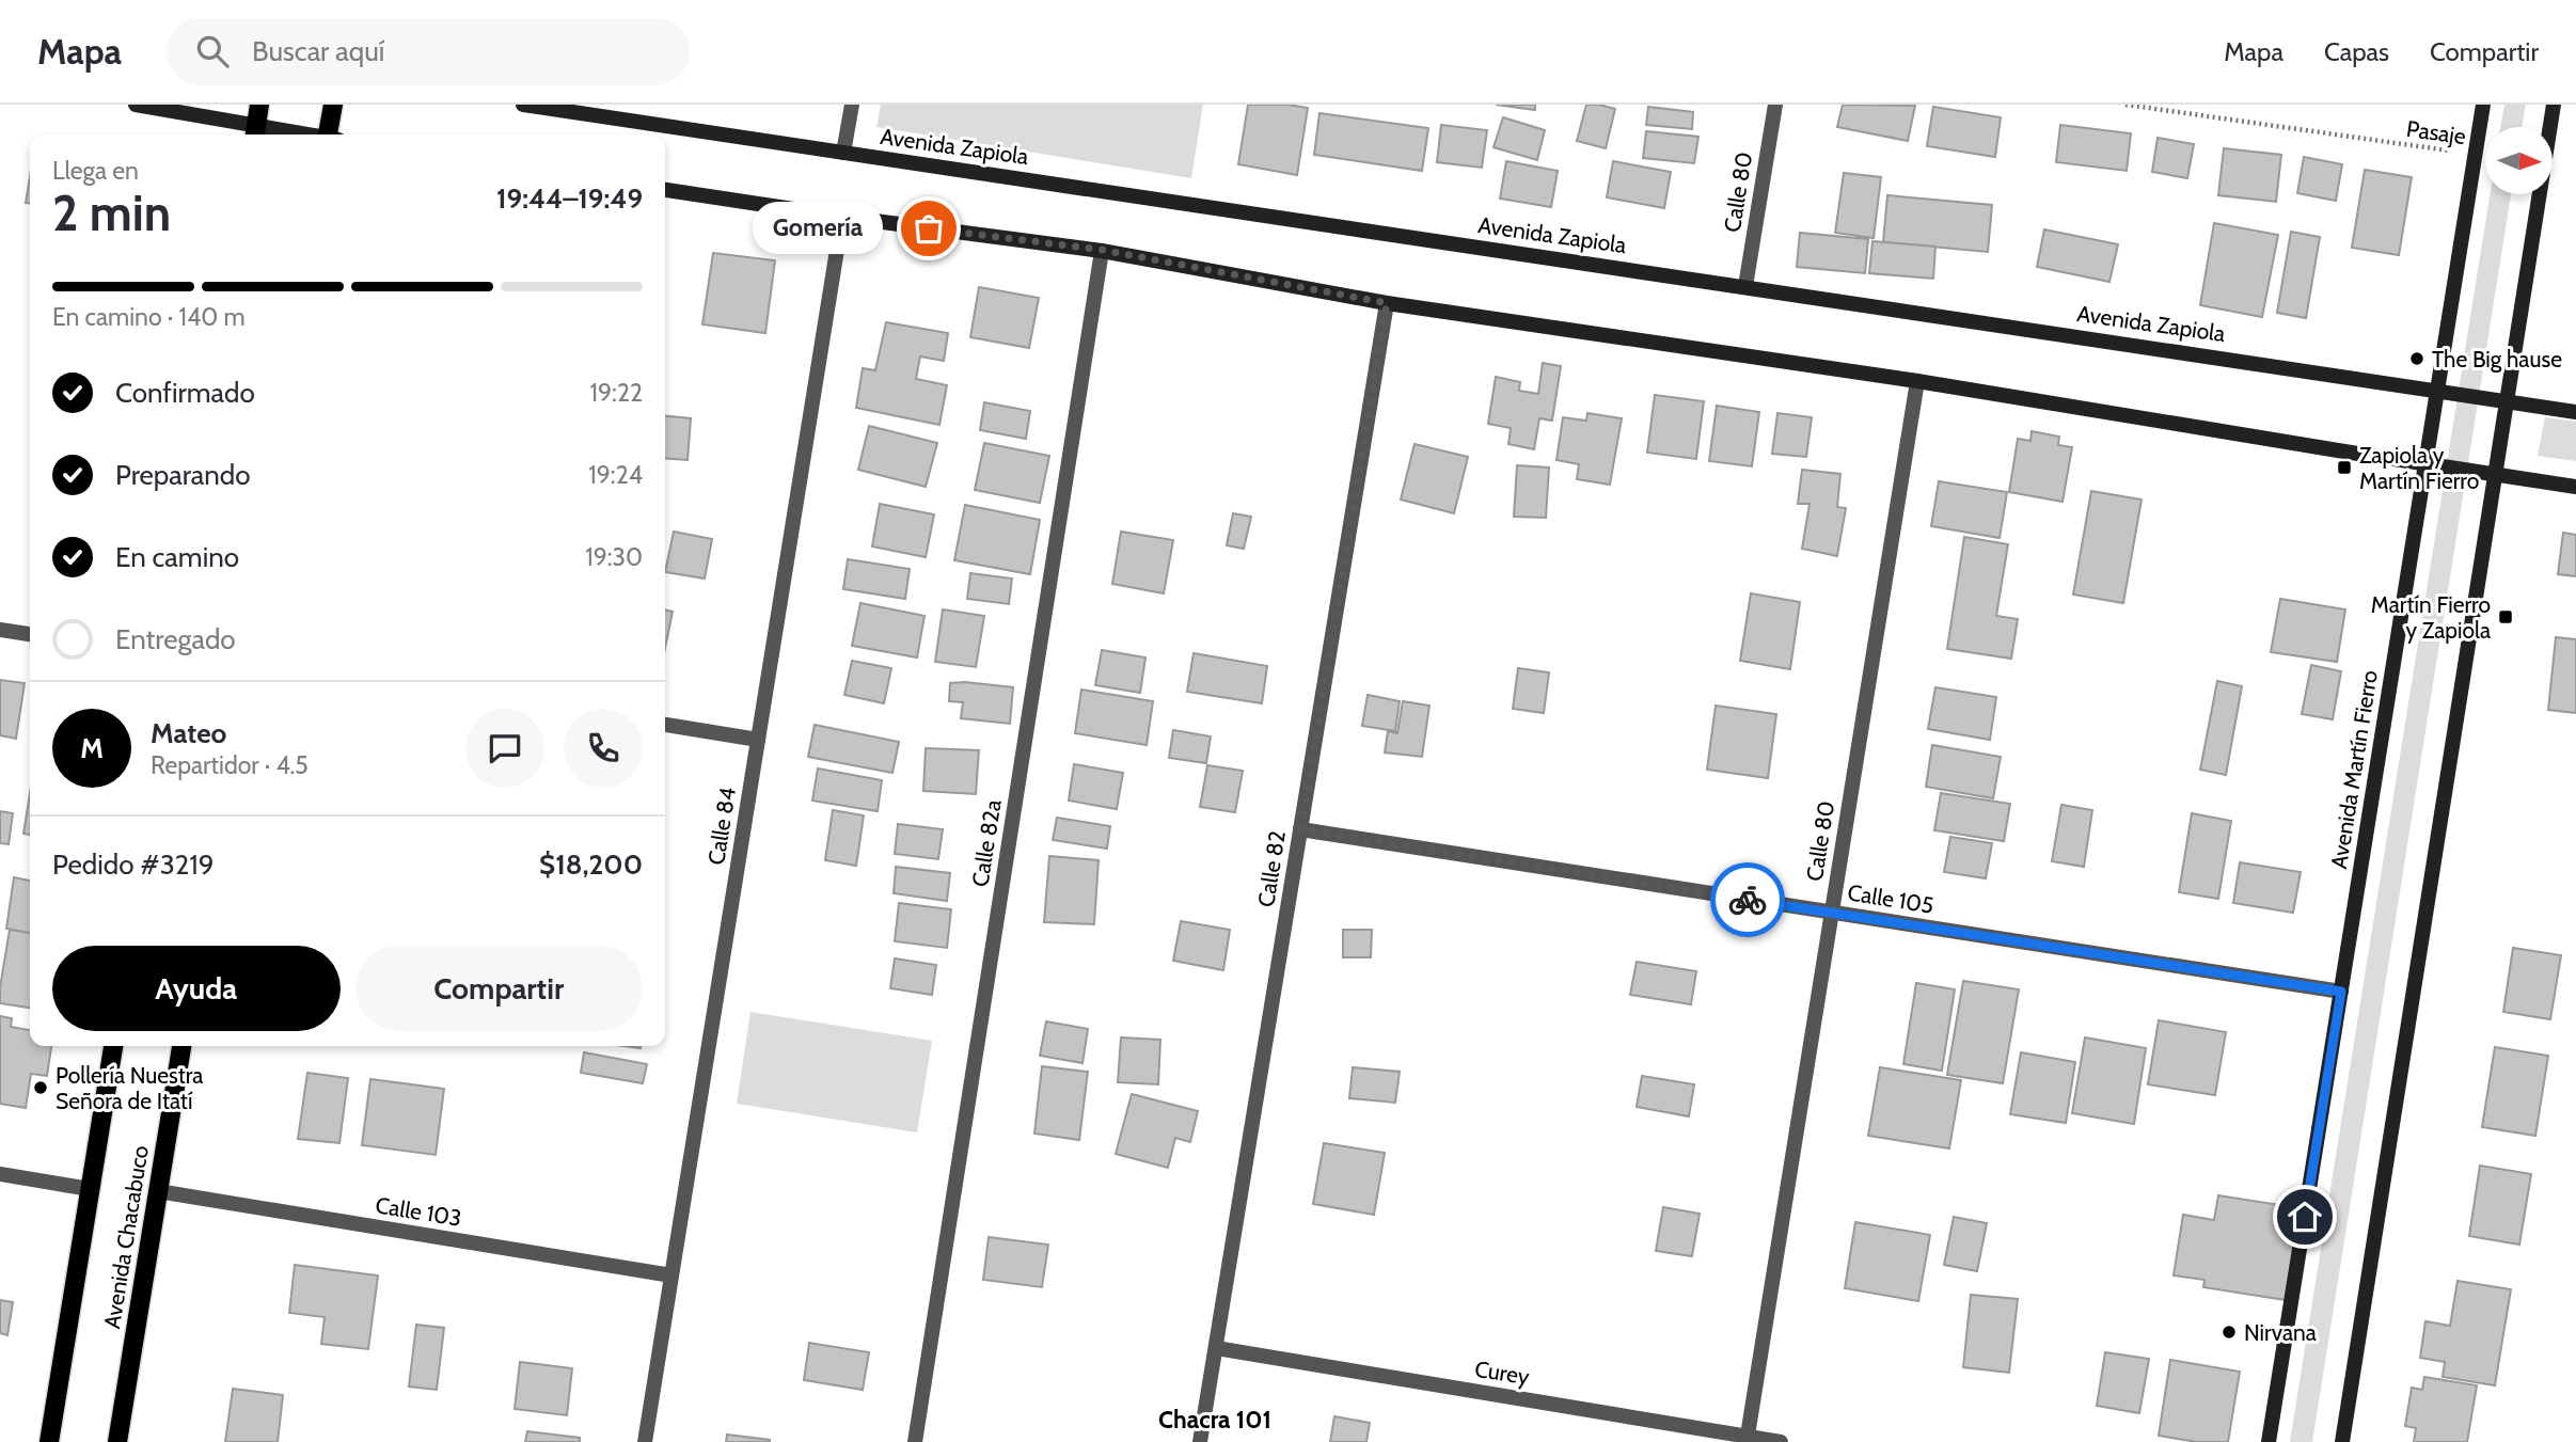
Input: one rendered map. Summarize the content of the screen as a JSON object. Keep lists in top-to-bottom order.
{
  "streets": {
    "main road": ["Avenida Zapiola", "Avenida Martín Fierro", "Avenida Chacabuco"],
    "street": [
      "Calle 80",
      "Calle 84",
      "Calle 82a",
      "Calle 82",
      "Calle 105",
      "Calle 103",
      "Curey"
    ],
    "path": ["Pasaje"]
  },
  "crossings": [
    ["Pasaje", "Avenida Martín Fierro"],
    ["Avenida Zapiola", "Calle 80"],
    ["Avenida Zapiola", "Avenida Martín Fierro"],
    ["Calle 80", "Calle 105"],
    ["Calle 80", "Curey"],
    ["Avenida Martín Fierro", "Calle 105"],
    ["Calle 84", "Calle 103"],
    ["Calle 82", "Calle 105"],
    ["Calle 82", "Curey"],
    ["Calle 103", "Avenida Chacabuco"]
  ],
  "districts": ["Chacra 101"],
  "places": {
    "other": [
      "Gomería",
      "The Big hause",
      "Pollería Nuestra Señora de Itatí",
      "Nirvana"
    ],
    "transit": ["Zapiola y Martín Fierro", "Martín Fierro y Zapiola"]
  },
  "north": "right",
  "page": {
    "header": "Mapa",
    "search": "Buscar aquí",
    "nav": ["Mapa", "Capas", "Compartir"],
    "heading": ["2 min", "Llega en", "19:44–19:49"],
    "panel": [
      "Mateo",
      "Repartidor · 4.5",
      "Pedido #3219",
      "$18,200"
    ],
    "bubble": "Gomería",
    "bar": "En camino · 140 m",
    "list": [
      ["Confirmado", "19:22"],
      ["Preparando", "19:24"],
      ["En camino", "19:30"],
      "Entregado"
    ],
    "round": "M",
    "buttons": ["Ayuda", "Compartir"]
  }
}
